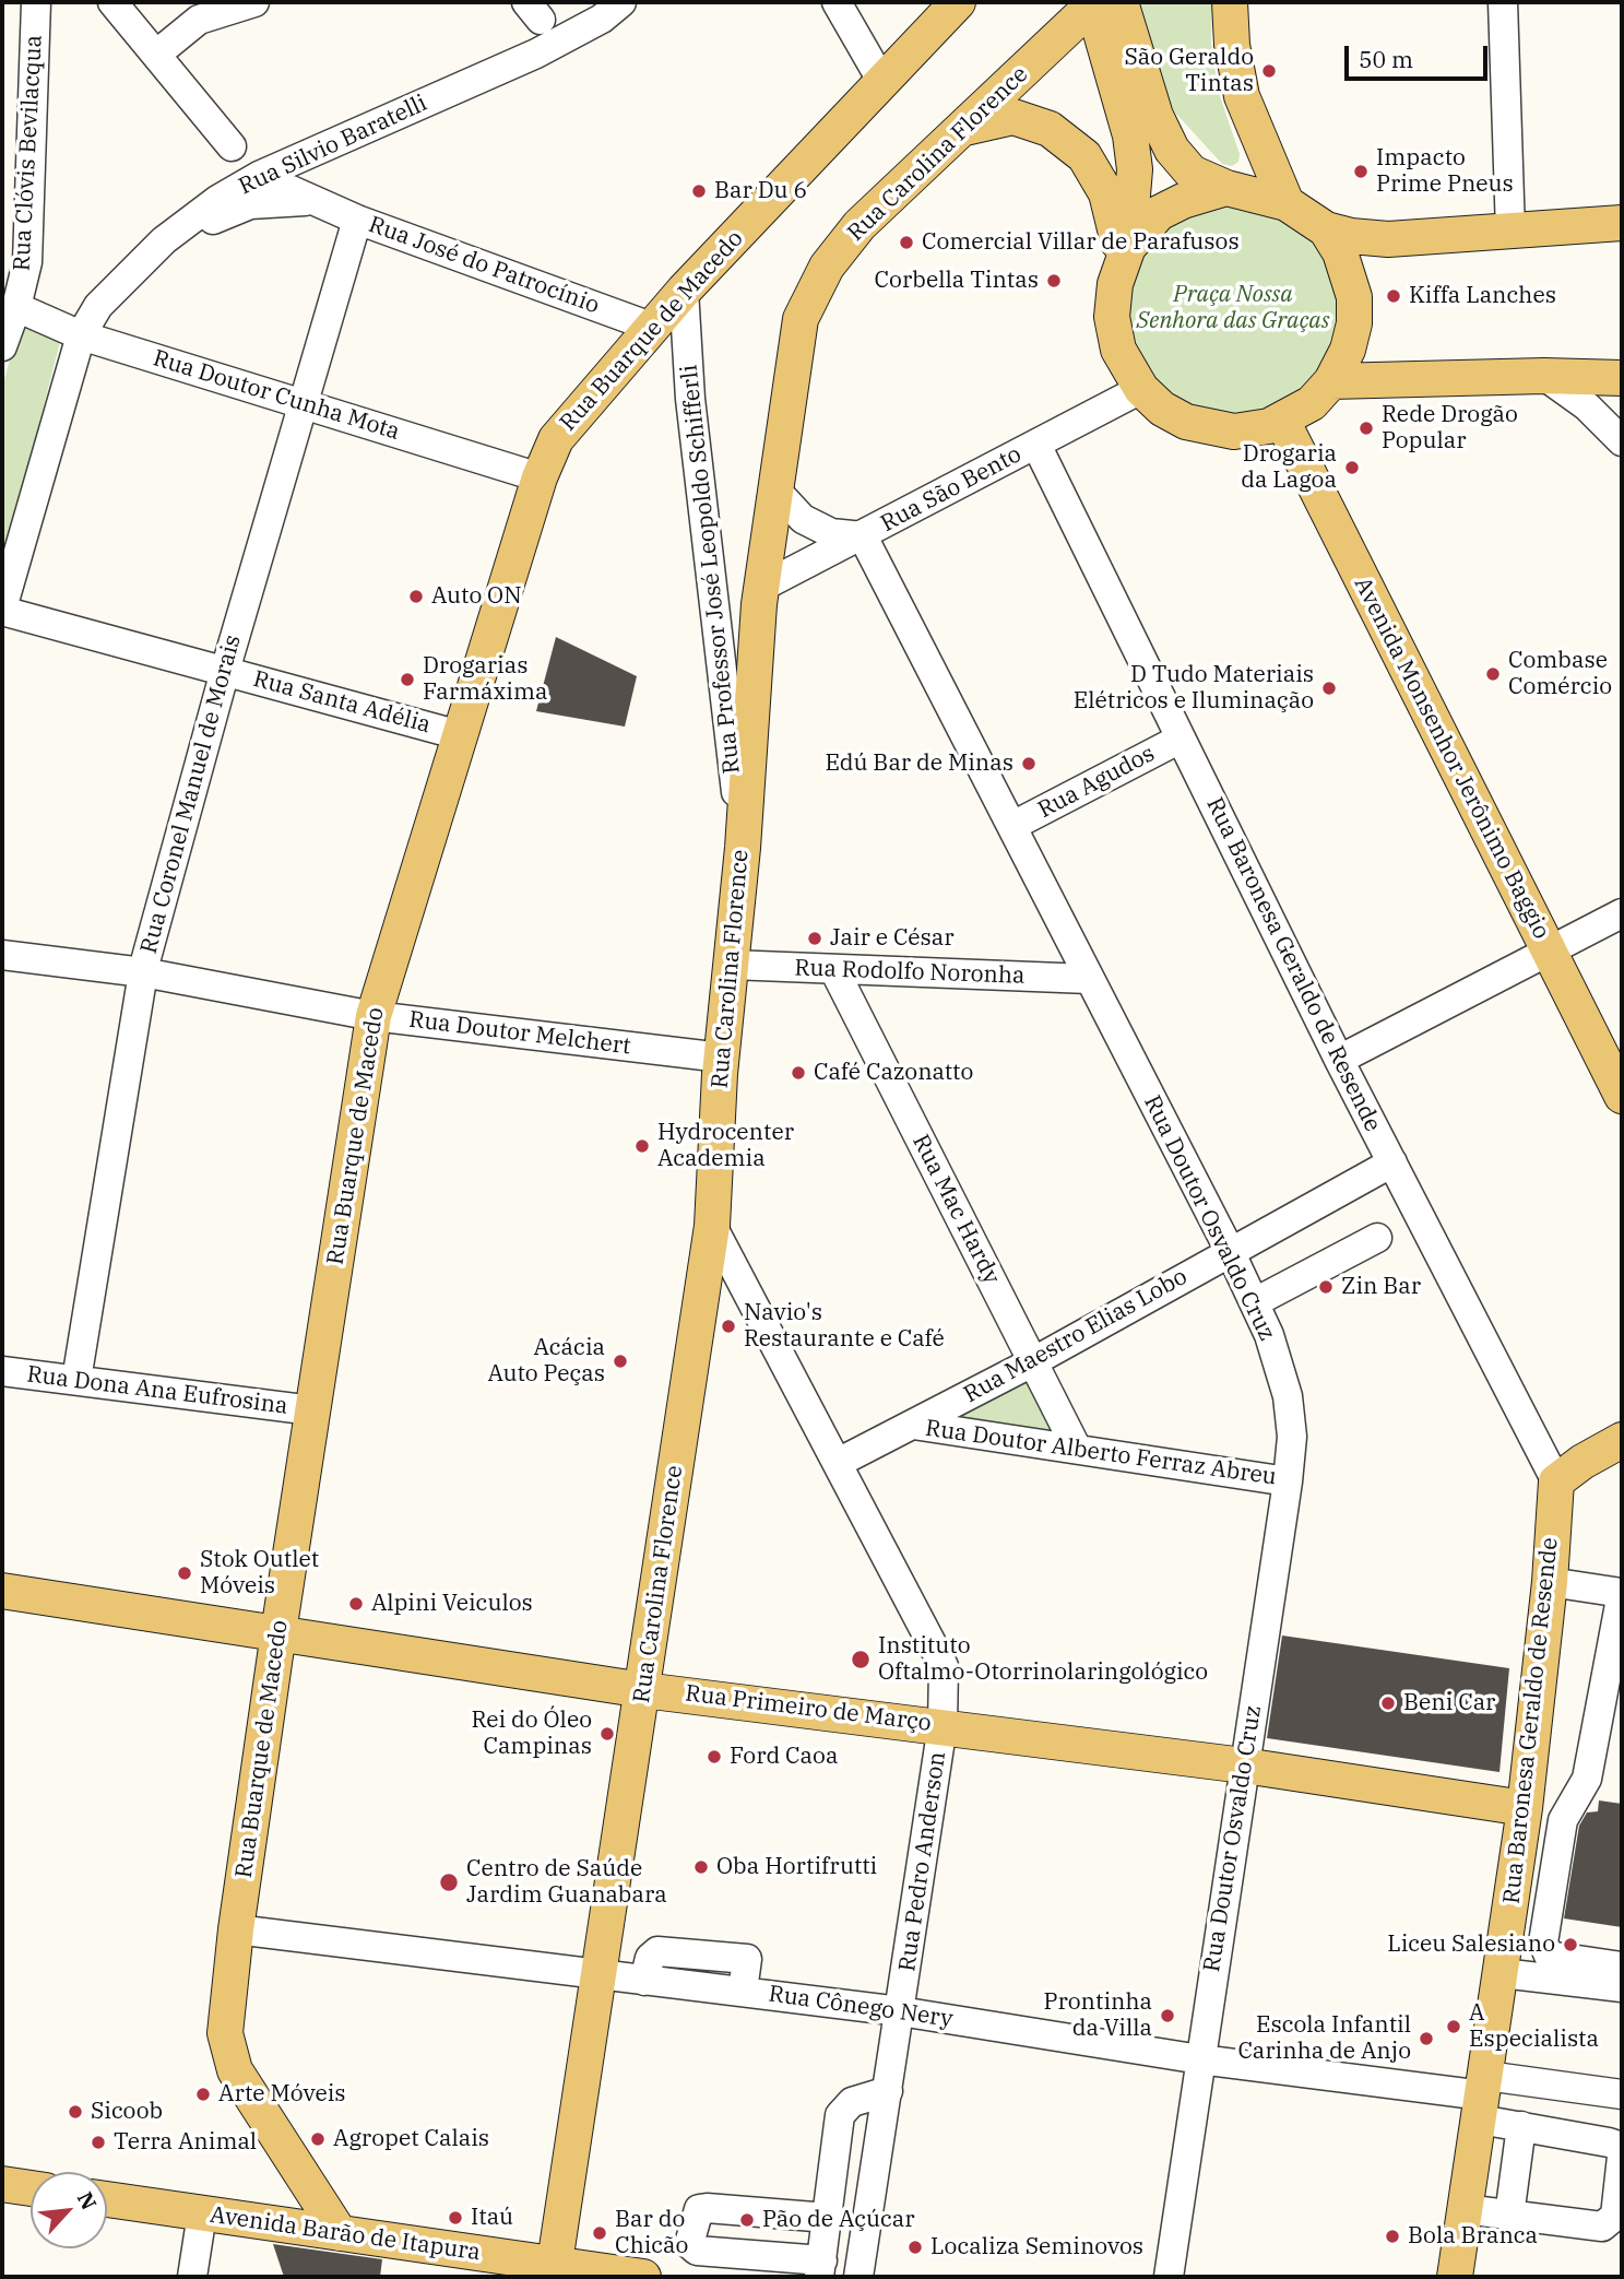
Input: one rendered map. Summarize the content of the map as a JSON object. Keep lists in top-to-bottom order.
{
  "streets": {
    "main road": [
      "Rua Carolina Florence",
      "Rua Buarque de Macedo",
      "Avenida Monsenhor Jerônimo Baggio",
      "Rua Baronesa Geraldo de Resende",
      "Rua Primeiro de Março",
      "Avenida Barão de Itapura"
    ],
    "street": [
      "Rua Silvio Baratelli",
      "Rua Clóvis Bevilacqua",
      "Rua José do Patrocínio",
      "Rua Doutor Cunha Mota",
      "Rua São Bento",
      "Rua Professor José Leopoldo Schifferli",
      "Rua Santa Adélia",
      "Rua Agudos",
      "Rua Coronel Manuel de Morais",
      "Rua Rodolfo Noronha",
      "Rua Doutor Melchert",
      "Rua Mac Hardy",
      "Rua Doutor Osvaldo Cruz",
      "Rua Maestro Elias Lobo",
      "Rua Dona Ana Eufrosina",
      "Rua Doutor Alberto Ferraz Abreu",
      "Rua Pedro Anderson",
      "Rua Cônego Nery"
    ]
  },
  "crossings": [
    ["Rua Silvio Baratelli", "Rua José do Patrocínio"],
    ["Rua Silvio Baratelli", "Rua Doutor Cunha Mota"],
    ["Rua Clóvis Bevilacqua", "Rua Doutor Cunha Mota"],
    ["Rua Carolina Florence", "Rua São Bento"],
    ["Rua Carolina Florence", "Rua Professor José Leopoldo Schifferli"],
    ["Rua Carolina Florence", "Rua Rodolfo Noronha"],
    ["Rua Carolina Florence", "Rua Doutor Melchert"],
    ["Rua Carolina Florence", "Rua Primeiro de Março"],
    ["Rua Carolina Florence", "Rua Pedro Anderson"],
    ["Rua Carolina Florence", "Rua Cônego Nery"],
    ["Rua Carolina Florence", "Avenida Barão de Itapura"],
    ["Rua José do Patrocínio", "Rua Buarque de Macedo"],
    ["Rua José do Patrocínio", "Rua Coronel Manuel de Morais"],
    ["Rua Buarque de Macedo", "Rua Doutor Cunha Mota"],
    ["Rua Buarque de Macedo", "Rua Professor José Leopoldo Schifferli"],
    ["Rua Buarque de Macedo", "Rua Santa Adélia"],
    ["Rua Buarque de Macedo", "Rua Doutor Melchert"],
    ["Rua Buarque de Macedo", "Rua Dona Ana Eufrosina"],
    ["Rua Buarque de Macedo", "Rua Primeiro de Março"],
    ["Rua Buarque de Macedo", "Rua Cônego Nery"],
    ["Rua Buarque de Macedo", "Avenida Barão de Itapura"],
    ["Rua Doutor Cunha Mota", "Rua Coronel Manuel de Morais"],
    ["Rua São Bento", "Avenida Monsenhor Jerônimo Baggio"],
    ["Rua São Bento", "Rua Baronesa Geraldo de Resende"],
    ["Rua São Bento", "Rua Doutor Osvaldo Cruz"],
    ["Rua Santa Adélia", "Rua Coronel Manuel de Morais"],
    ["Rua Agudos", "Rua Baronesa Geraldo de Resende"],
    ["Rua Agudos", "Rua Doutor Osvaldo Cruz"],
    ["Rua Coronel Manuel de Morais", "Rua Doutor Melchert"],
    ["Rua Coronel Manuel de Morais", "Rua Dona Ana Eufrosina"],
    ["Rua Baronesa Geraldo de Resende", "Rua Maestro Elias Lobo"],
    ["Rua Baronesa Geraldo de Resende", "Rua Primeiro de Março"],
    ["Rua Baronesa Geraldo de Resende", "Rua Cônego Nery"],
    ["Rua Rodolfo Noronha", "Rua Mac Hardy"],
    ["Rua Rodolfo Noronha", "Rua Doutor Osvaldo Cruz"],
    ["Rua Mac Hardy", "Rua Maestro Elias Lobo"],
    ["Rua Mac Hardy", "Rua Doutor Alberto Ferraz Abreu"],
    ["Rua Doutor Osvaldo Cruz", "Rua Maestro Elias Lobo"],
    ["Rua Doutor Osvaldo Cruz", "Rua Doutor Alberto Ferraz Abreu"],
    ["Rua Doutor Osvaldo Cruz", "Rua Primeiro de Março"],
    ["Rua Doutor Osvaldo Cruz", "Rua Cônego Nery"],
    ["Rua Maestro Elias Lobo", "Rua Doutor Alberto Ferraz Abreu"],
    ["Rua Maestro Elias Lobo", "Rua Pedro Anderson"],
    ["Rua Primeiro de Março", "Rua Pedro Anderson"],
    ["Rua Pedro Anderson", "Rua Cônego Nery"]
  ],
  "parks": ["Praça Nossa Senhora das Graças"],
  "places": [
    "São Geraldo Tintas",
    "Impacto Prime Pneus",
    "Bar Du 6",
    "Comercial Villar de Parafusos",
    "Corbella Tintas",
    "Kiffa Lanches",
    "Rede Drogão Popular",
    "Drogaria da Lagoa",
    "Auto ON",
    "Combase Comércio",
    "Drogarias Farmáxima",
    "D Tudo Materiais Elétricos e Iluminação",
    "Edú Bar de Minas",
    "Jair e César",
    "Café Cazonatto",
    "Hydrocenter Academia",
    "Zin Bar",
    "Navio's Restaurante e Café",
    "Acácia Auto Peças",
    "Stok Outlet Móveis",
    "Alpini Veiculos",
    "Instituto Oftalmo-Otorrinolaringológico",
    "Beni Car",
    "Rei do Óleo Campinas",
    "Ford Caoa",
    "Oba Hortifrutti",
    "Centro de Saúde Jardim Guanabara",
    "Liceu Salesiano",
    "Prontinha da Villa",
    "A Especialista",
    "Escola Infantil Carinha de Anjo",
    "Arte Móveis",
    "Sicoob",
    "Agropet Calais",
    "Terra Animal",
    "Itaú",
    "Pão de Açúcar",
    "Bar do Chicão",
    "Bola Branca",
    "Localiza Seminovos"
  ],
  "scale_bar": "50 m",
  "north": "top right"
}
